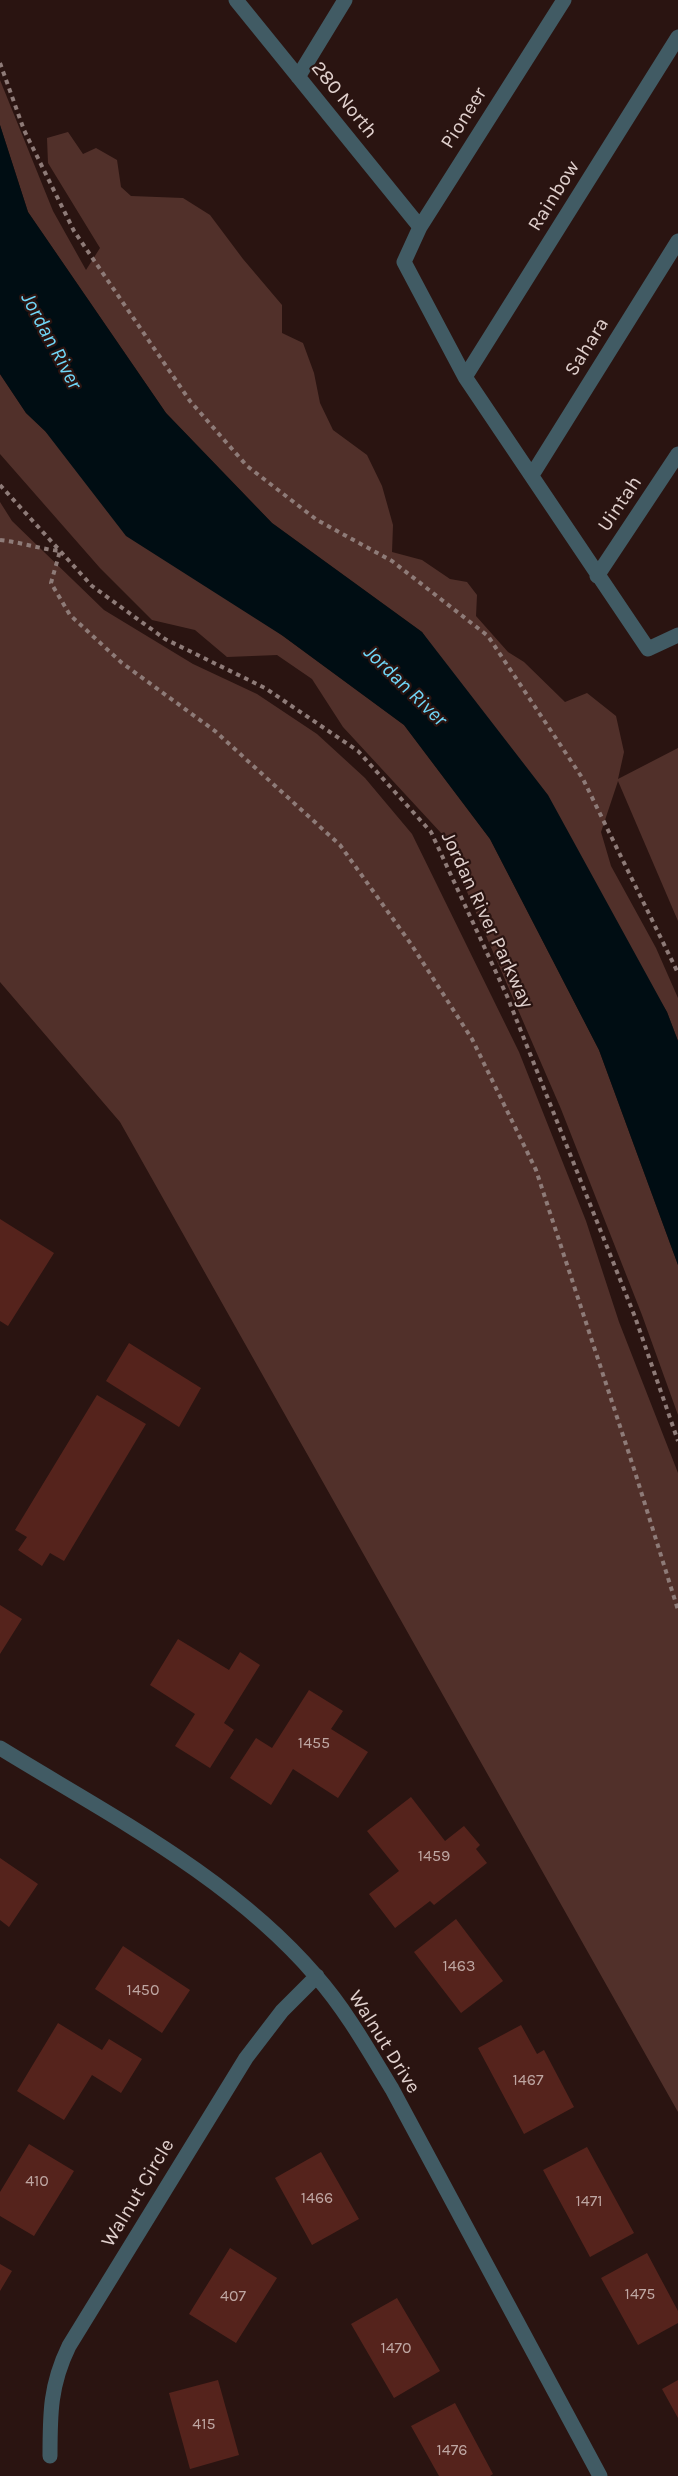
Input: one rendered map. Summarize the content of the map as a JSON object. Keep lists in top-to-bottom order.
{
  "streets": {
    "street": [
      "280 North",
      "Pioneer",
      "Rainbow",
      "Sahara",
      "Uintah",
      "Walnut Drive",
      "Walnut Circle"
    ],
    "path": ["Jordan River Parkway"]
  },
  "crossings": [
    ["280 North", "Pioneer"],
    ["Pioneer", "Rainbow"],
    ["Walnut Drive", "Walnut Circle"]
  ],
  "water": ["Jordan River"],
  "house_numbers": [
    "1455",
    "1459",
    "1463",
    "1450",
    "1467",
    "410",
    "1466",
    "1471",
    "1475",
    "407",
    "1470",
    "415",
    "1476"
  ]
}
